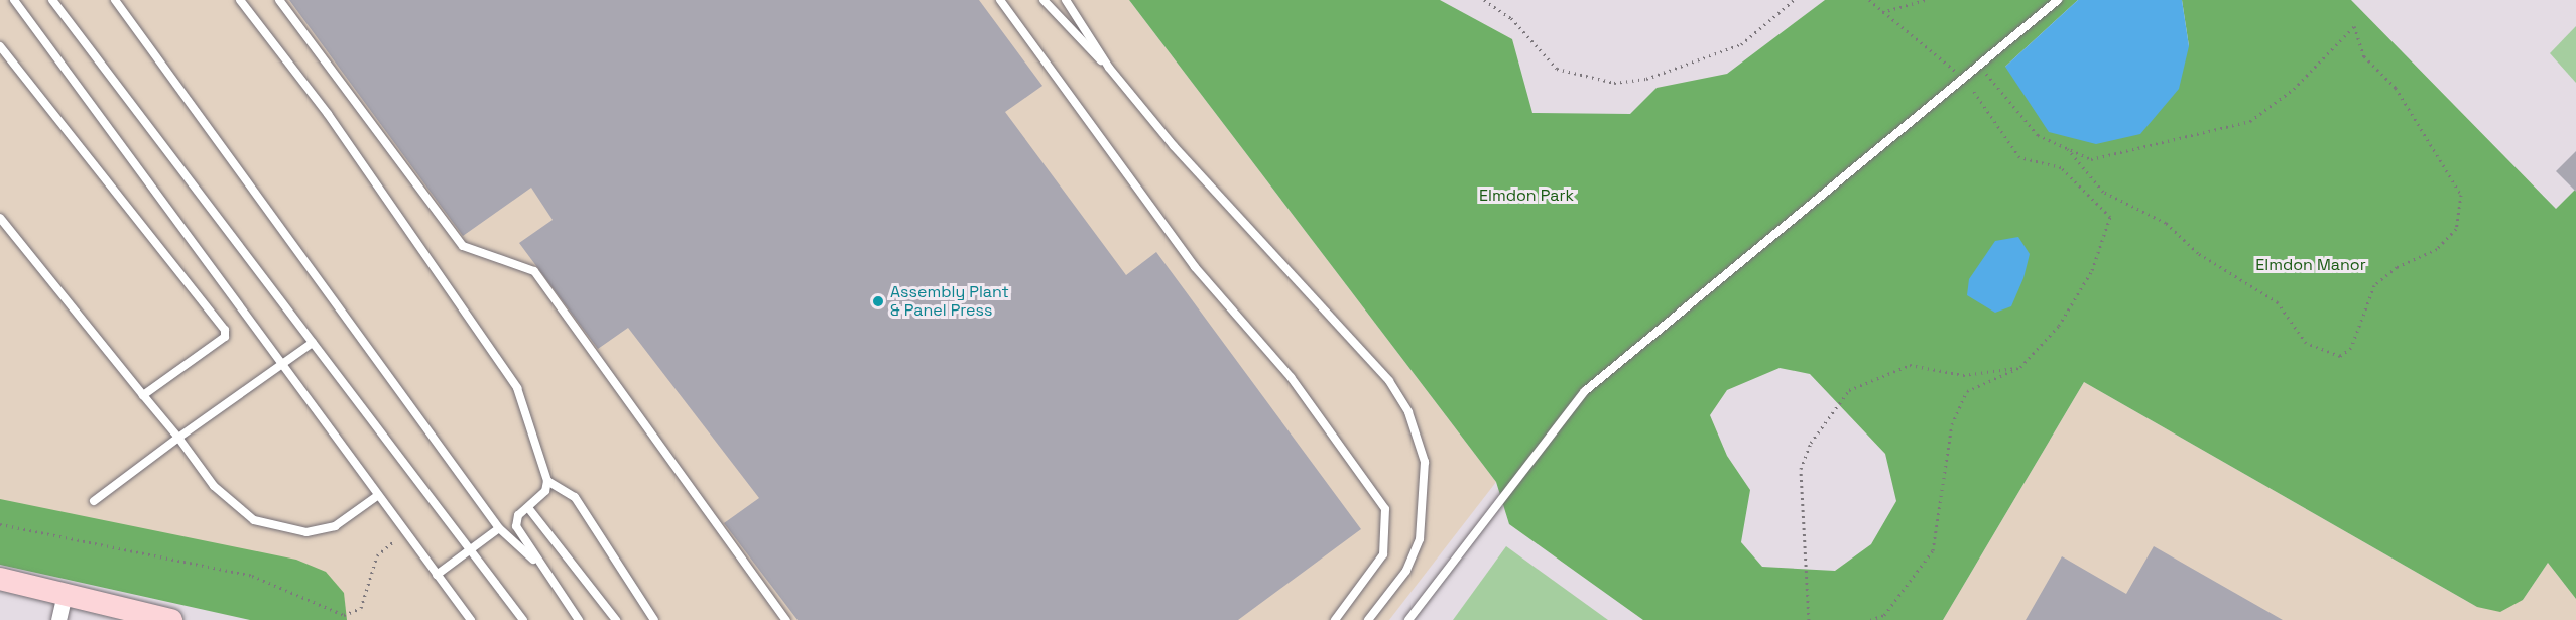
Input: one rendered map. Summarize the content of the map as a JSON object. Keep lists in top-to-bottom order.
{
  "parks": ["Elmdon Park", "Elmdon Manor"],
  "places": ["Assembly Plant & Panel Press"]
}
